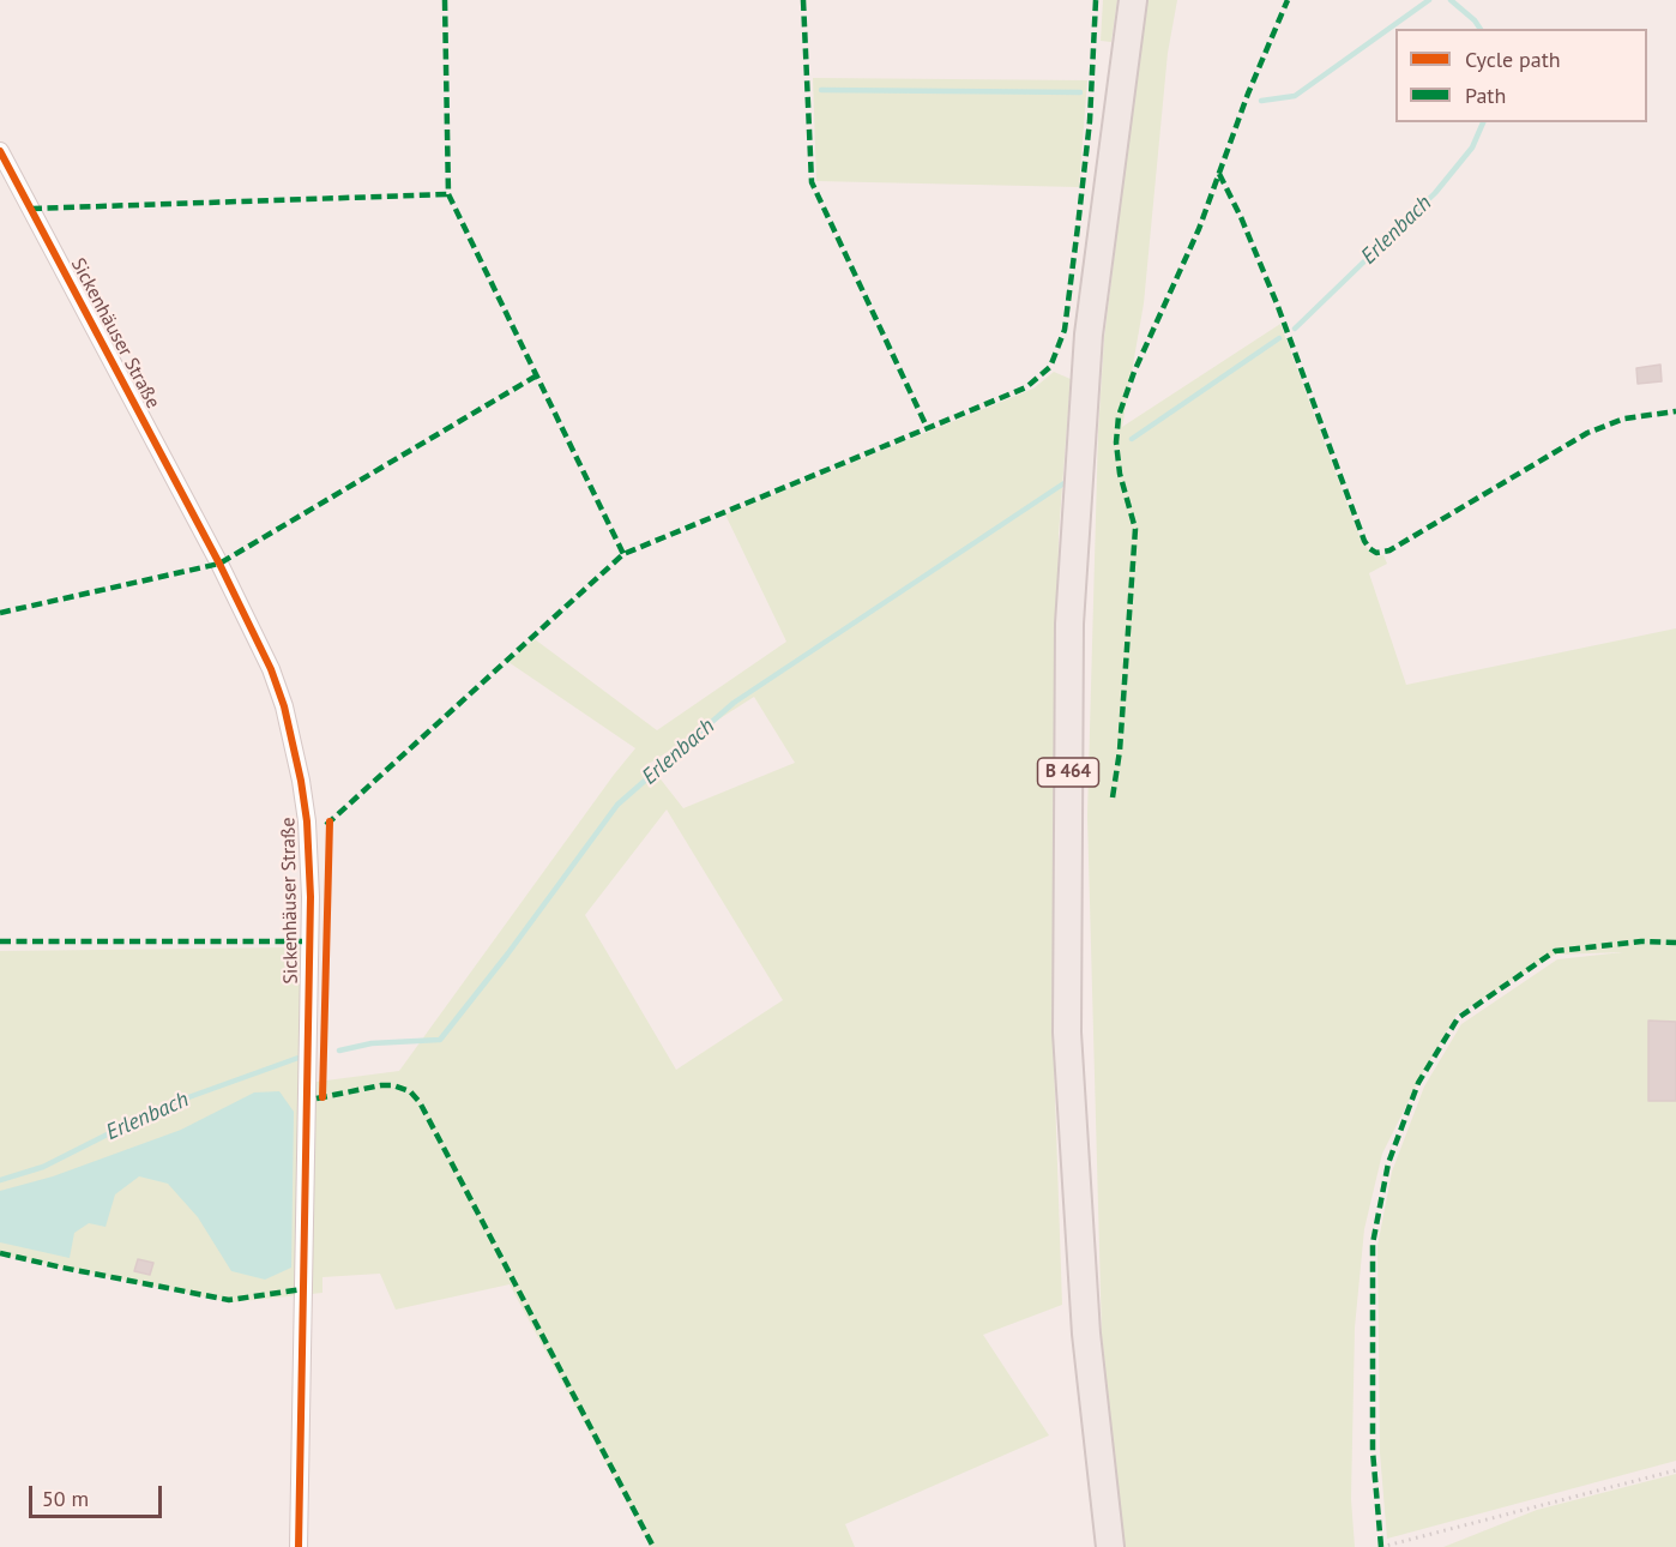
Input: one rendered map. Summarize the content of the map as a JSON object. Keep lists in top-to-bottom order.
{
  "streets": {
    "main road": ["B 464"],
    "street": ["Sickenhäuser Straße"]
  },
  "water": ["Erlenbach"],
  "legend": ["Cycle path", "Path"],
  "scale_bar": "50 m"
}
